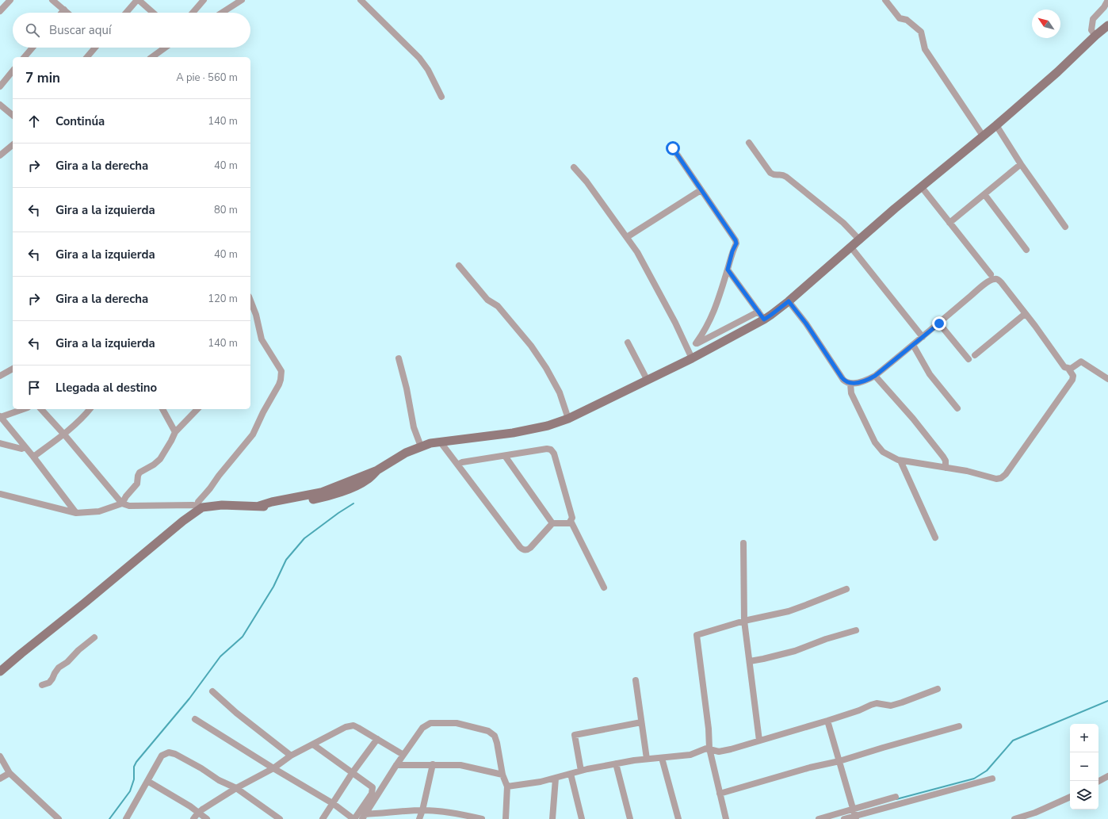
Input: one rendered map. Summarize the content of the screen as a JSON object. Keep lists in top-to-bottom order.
{
  "north": "top left",
  "page": {
    "search": "Buscar aquí",
    "heading": ["7 min", "A pie · 560 m"],
    "list": [
      ["Continúa", "140 m"],
      ["Gira a la derecha", "40 m"],
      ["Gira a la izquierda", "80 m"],
      ["Gira a la izquierda", "40 m"],
      ["Gira a la derecha", "120 m"],
      ["Gira a la izquierda", "140 m"],
      "Llegada al destino"
    ],
    "map_buttons": ["+", "−"]
  }
}
